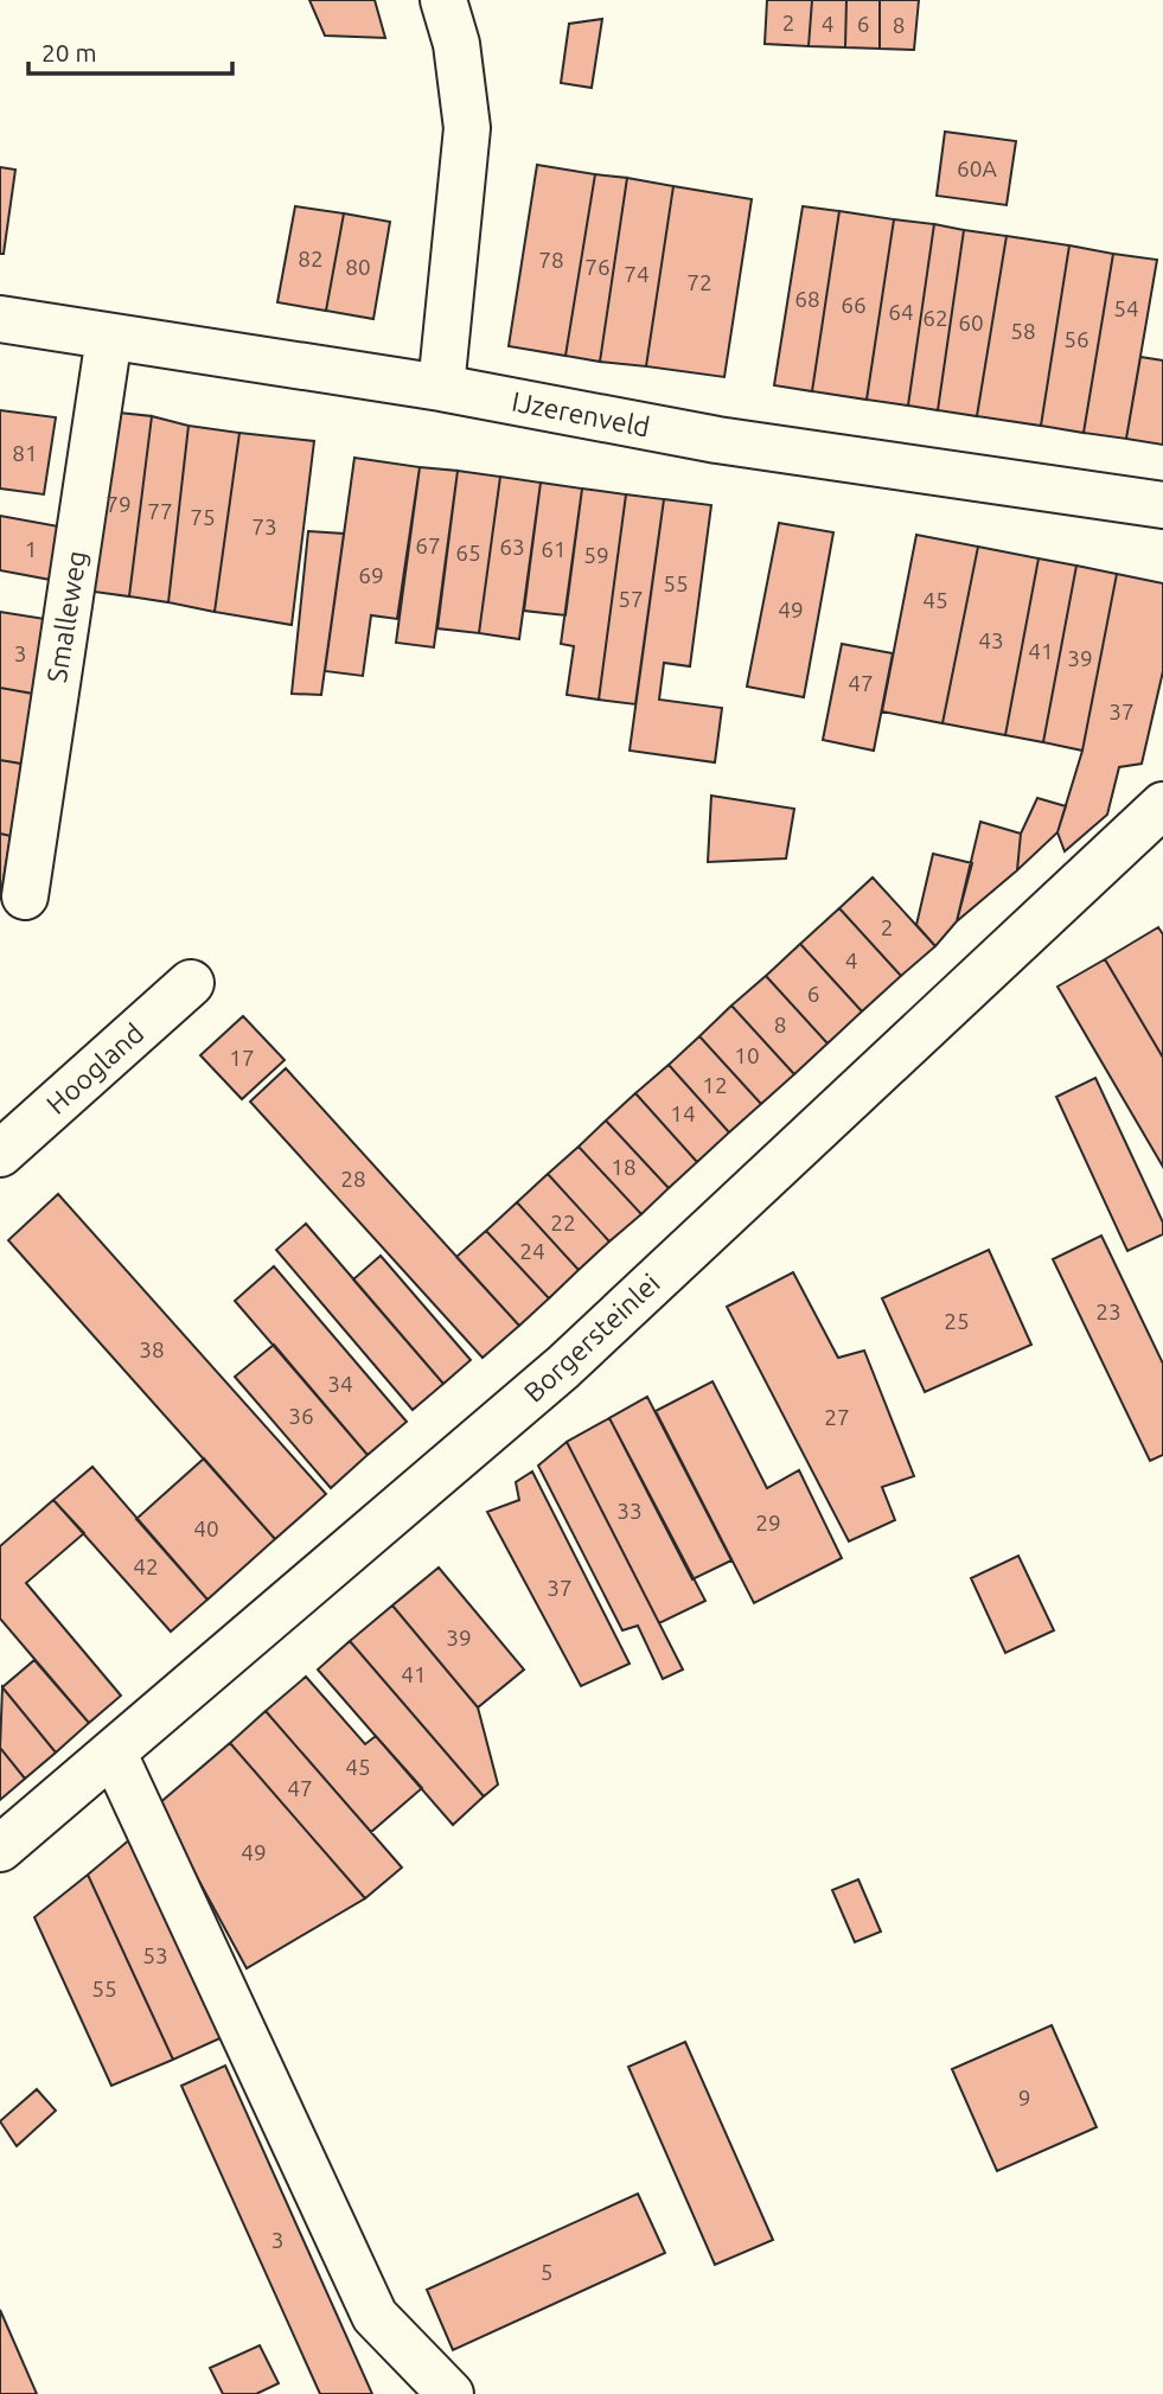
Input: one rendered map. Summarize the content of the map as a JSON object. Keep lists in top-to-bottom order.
{
  "streets": {
    "street": [
      "IJzerenveld",
      "Smalleweg",
      "Hoogland",
      "Borgersteinlei"
    ]
  },
  "crossings": [
    ["IJzerenveld", "Smalleweg"]
  ],
  "house_numbers": [
    "2",
    "4",
    "6",
    "8",
    "60A",
    "82",
    "78",
    "80",
    "76",
    "74",
    "72",
    "68",
    "66",
    "54",
    "64",
    "62",
    "60",
    "58",
    "56",
    "81",
    "79",
    "77",
    "75",
    "73",
    "67",
    "63",
    "1",
    "61",
    "65",
    "59",
    "69",
    "55",
    "57",
    "45",
    "49",
    "43",
    "41",
    "3",
    "39",
    "47",
    "37",
    "2",
    "4",
    "6",
    "8",
    "10",
    "17",
    "12",
    "14",
    "18",
    "28",
    "22",
    "24",
    "23",
    "25",
    "38",
    "34",
    "36",
    "27",
    "33",
    "29",
    "40",
    "42",
    "37",
    "39",
    "41",
    "45",
    "47",
    "49",
    "53",
    "55",
    "9",
    "3",
    "5"
  ],
  "scale_bar": "20 m"
}
